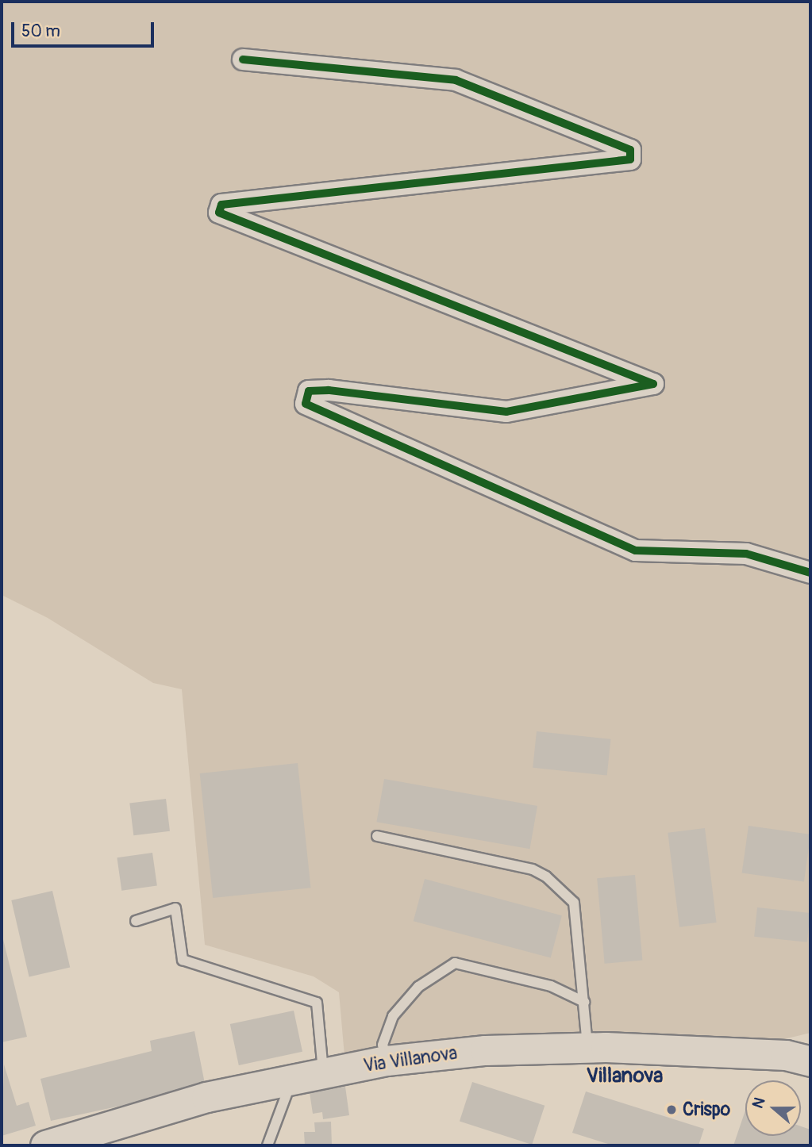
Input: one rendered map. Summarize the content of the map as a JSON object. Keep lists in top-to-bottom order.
{
  "streets": {
    "main road": ["Via Villanova"]
  },
  "districts": ["Villanova"],
  "places": ["Crispo"],
  "scale_bar": "50 m",
  "north": "left"
}
